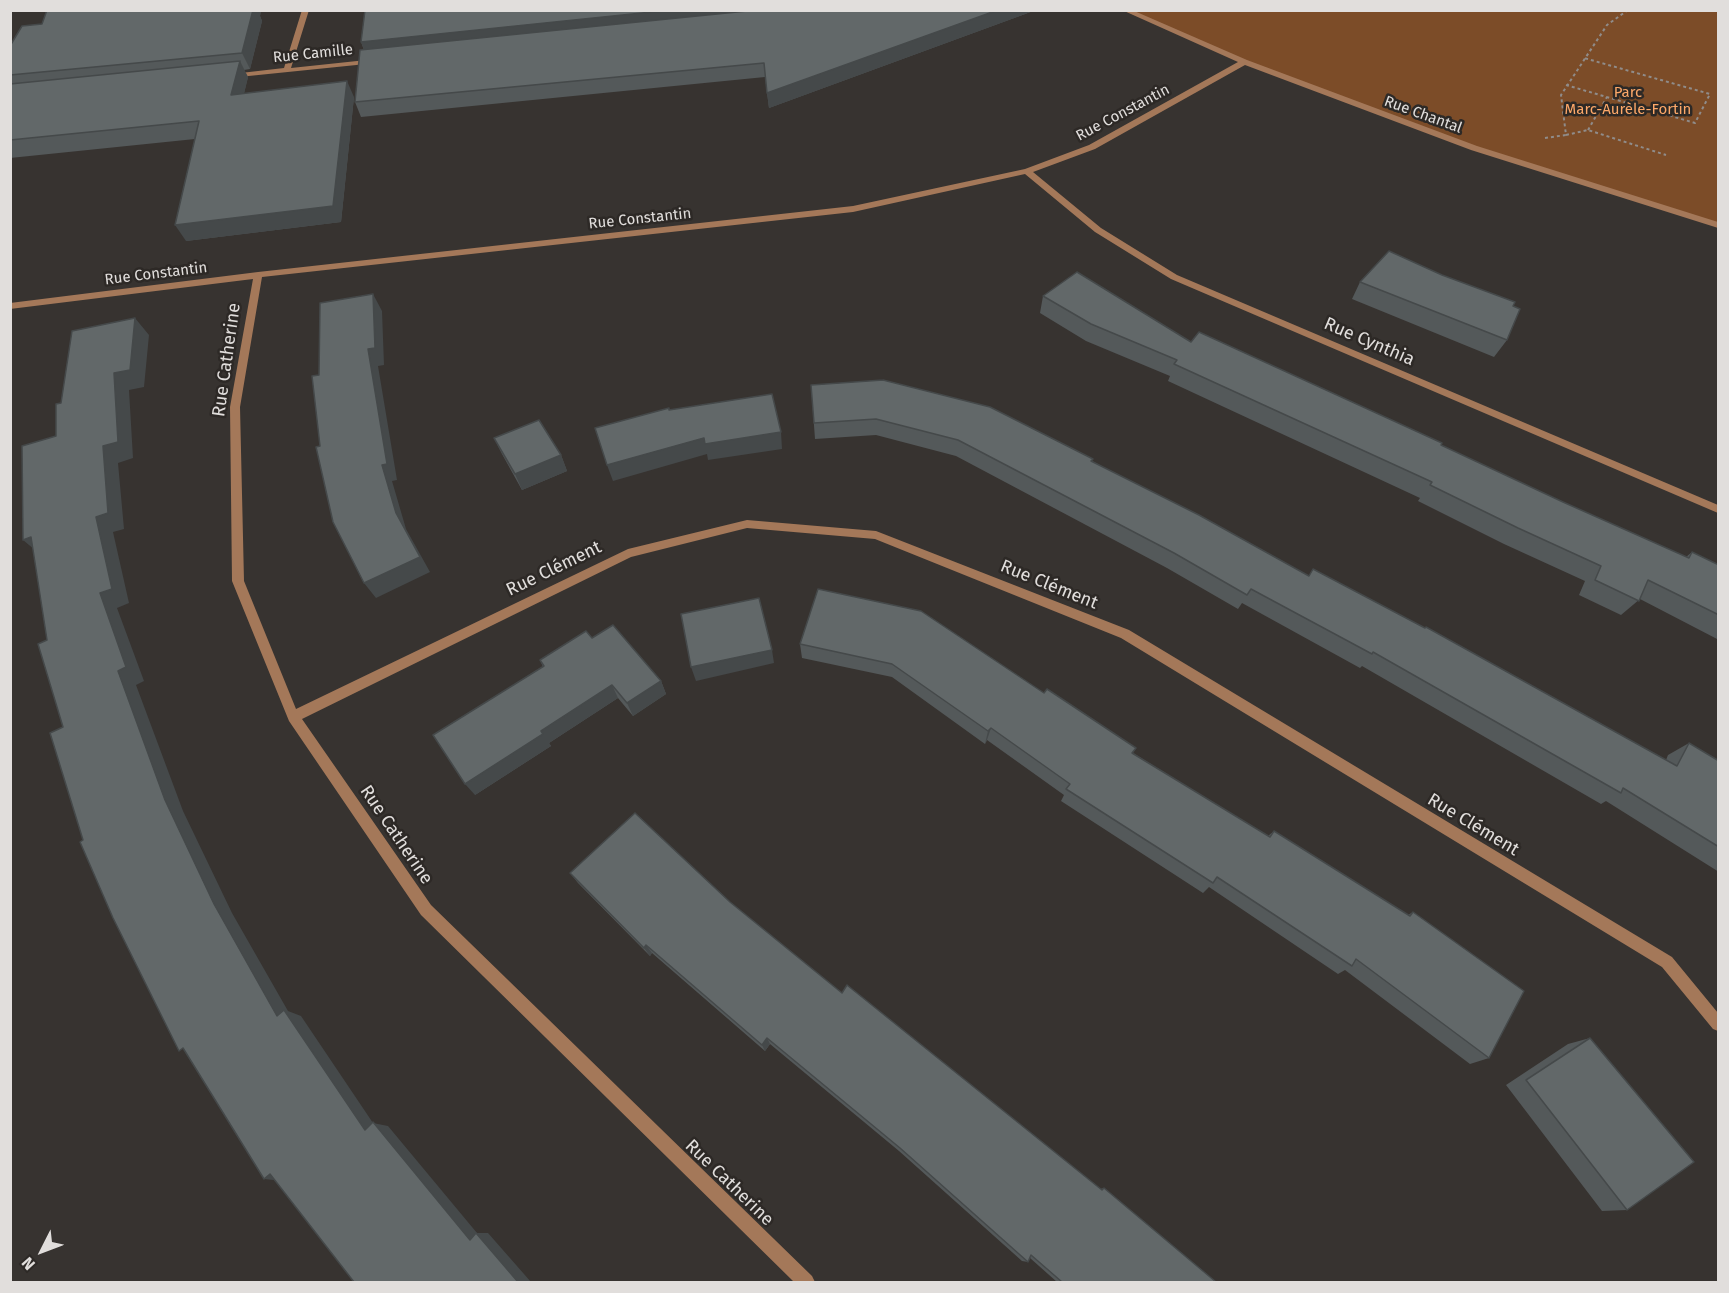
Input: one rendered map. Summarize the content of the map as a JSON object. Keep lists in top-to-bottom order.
{
  "streets": {
    "street": [
      "Rue Camille",
      "Rue Constantin",
      "Rue Chantal",
      "Rue Cynthia",
      "Rue Catherine",
      "Rue Clément"
    ]
  },
  "crossings": [
    ["Rue Constantin", "Rue Chantal"],
    ["Rue Constantin", "Rue Cynthia"],
    ["Rue Constantin", "Rue Catherine"],
    ["Rue Catherine", "Rue Clément"]
  ],
  "parks": ["Parc Marc-Aurèle-Fortin"],
  "north": "bottom left"
}
